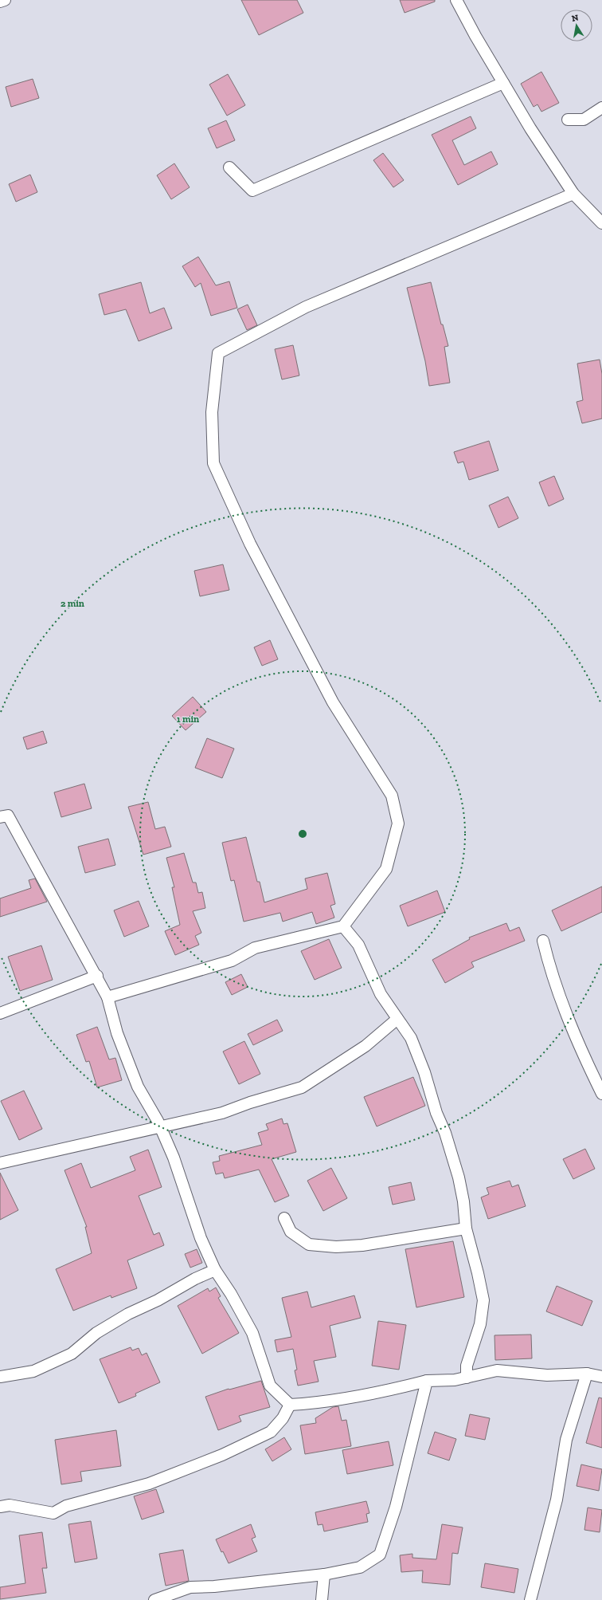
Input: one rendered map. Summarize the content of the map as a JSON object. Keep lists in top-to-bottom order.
{
  "north": "top",
  "rings": ["2 min", "1 min"]
}
